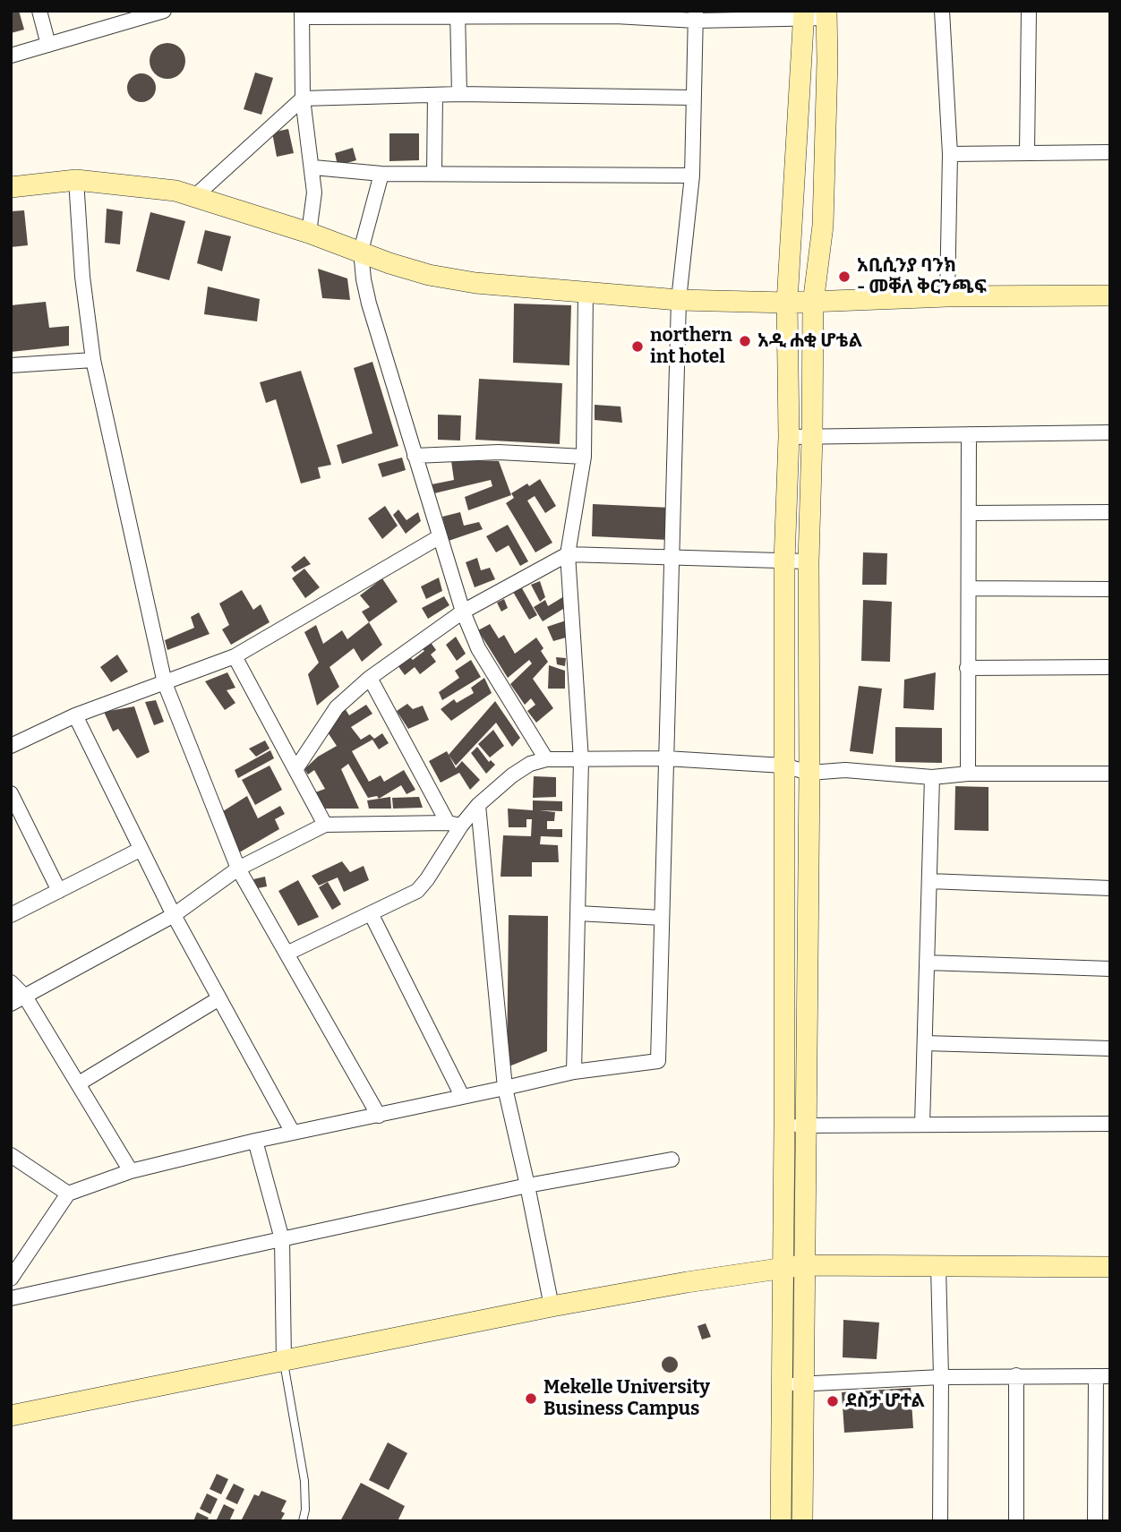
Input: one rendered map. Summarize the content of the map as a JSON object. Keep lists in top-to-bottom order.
{
  "places": [
    "አቢሲንያ ባንክ - መቐለ ቅርንጫፍ",
    "አዲ ሐቂ ሆቴል",
    "northern int hotel",
    "Mekelle University Business Campus",
    "ደስታ ሆተል"
  ]
}
